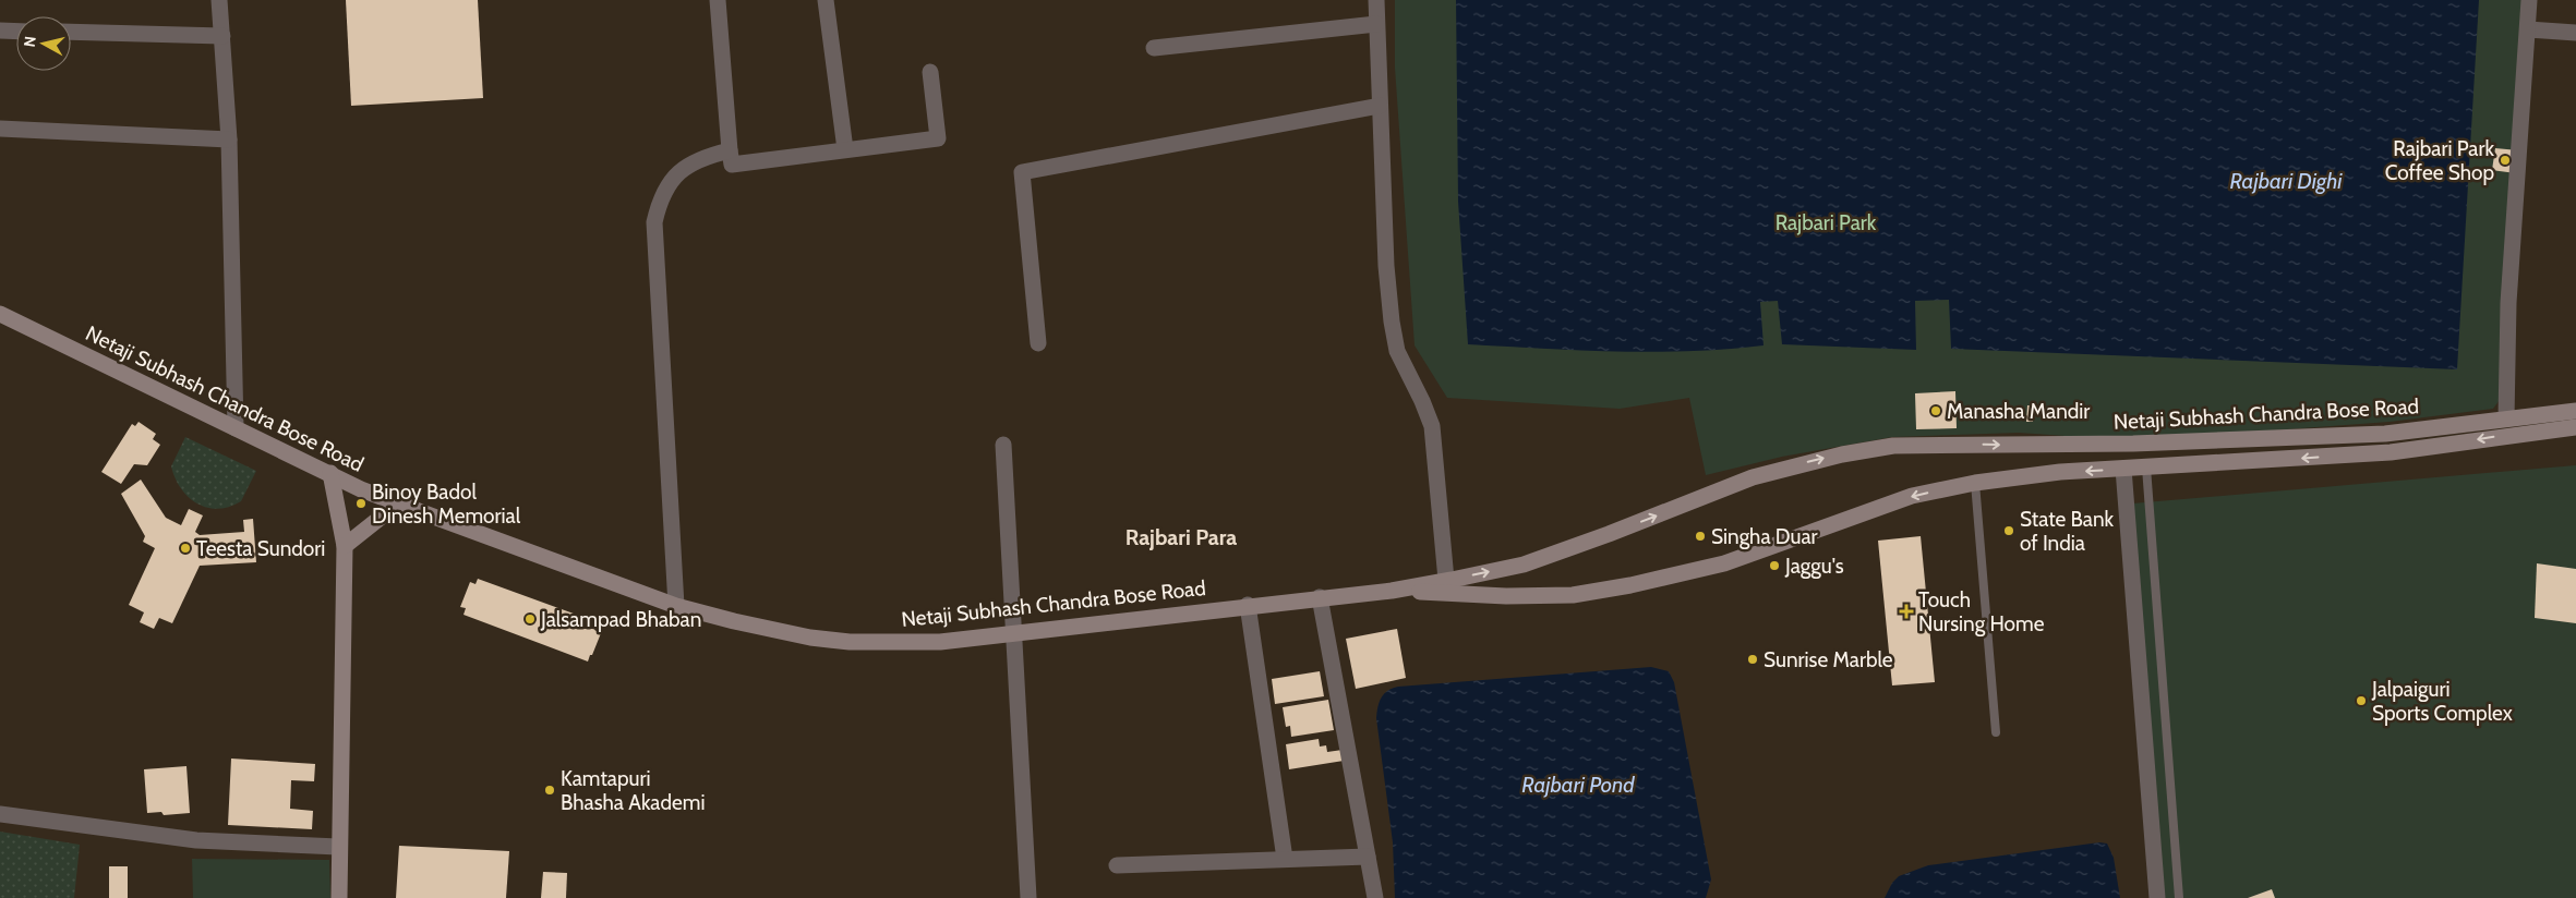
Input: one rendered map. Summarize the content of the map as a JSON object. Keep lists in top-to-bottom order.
{
  "streets": {
    "street": ["Netaji Subhash Chandra Bose Road"]
  },
  "districts": ["Rajbari Para"],
  "water": ["Rajbari Dighi", "Rajbari Pond"],
  "parks": ["Rajbari Park"],
  "places": {
    "other": [
      "Rajbari Park Coffee Shop",
      "Manasha Mandir",
      "Binoy Badol Dinesh Memorial",
      "State Bank of India",
      "Singha Duar",
      "Teesta Sundori",
      "Jaggu's",
      "Jalsampad Bhaban",
      "Sunrise Marble",
      "Jalpaiguri Sports Complex",
      "Kamtapuri Bhasha Akademi"
    ],
    "health": ["Touch Nursing Home"]
  },
  "north": "left"
}
